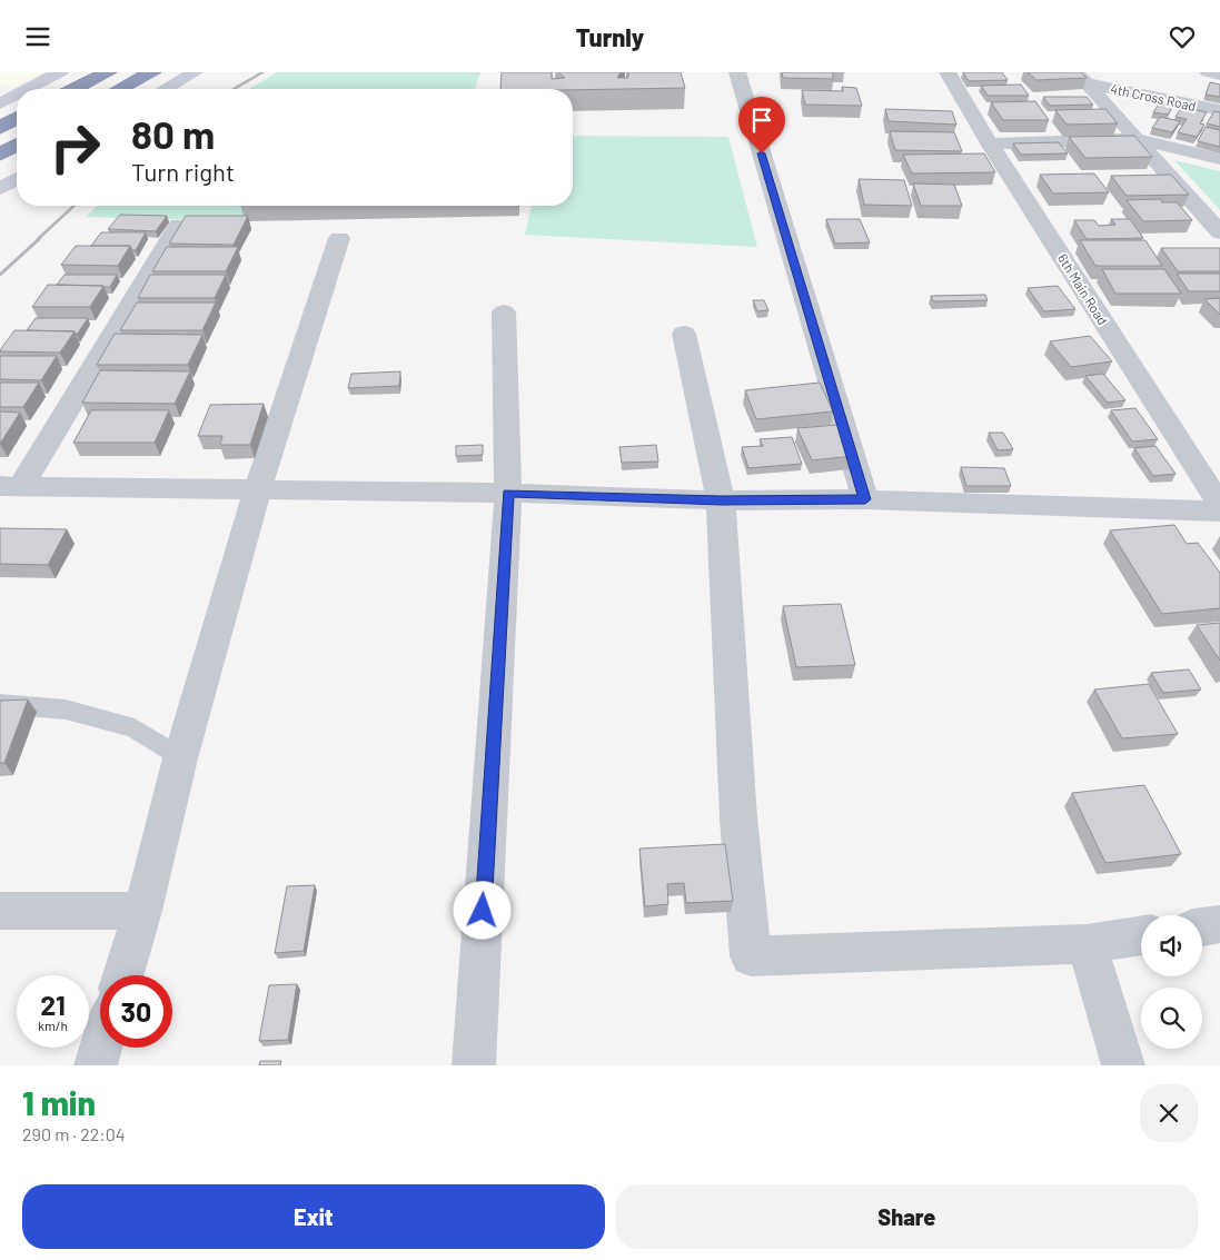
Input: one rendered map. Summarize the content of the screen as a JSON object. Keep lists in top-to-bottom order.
{
  "streets": {
    "street": ["4th Cross Road", "6th Main Road"]
  },
  "page": {
    "header": "Turnly",
    "turn": ["80 m", "Turn right"],
    "speed": "21 km/h",
    "limit": "30",
    "heading": ["1 min", "290 m · 22:04"],
    "buttons": ["Exit", "Share"]
  }
}
